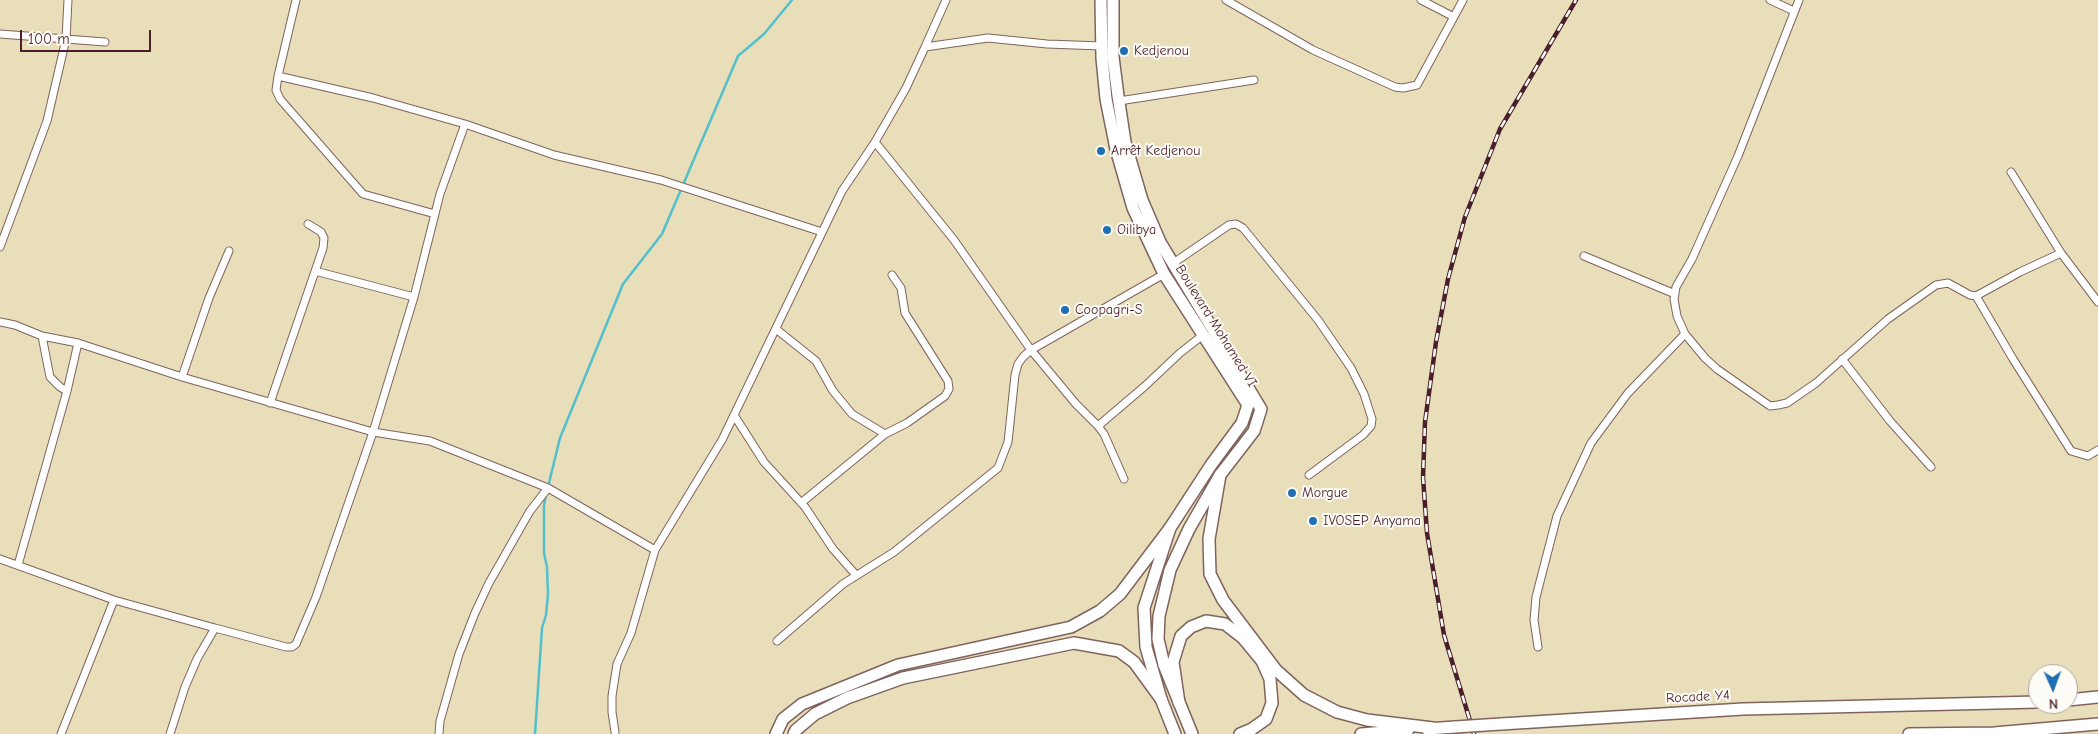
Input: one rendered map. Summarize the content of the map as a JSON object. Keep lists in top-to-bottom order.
{
  "streets": {
    "main road": ["Boulevard Mohamed VI", "Rocade Y4"]
  },
  "places": [
    "Kedjenou",
    "Arrêt Kedjenou",
    "Oilibya",
    "Coopagri-S",
    "Morgue",
    "IVOSEP Anyama"
  ],
  "scale_bar": "100 m",
  "north": "bottom"
}
